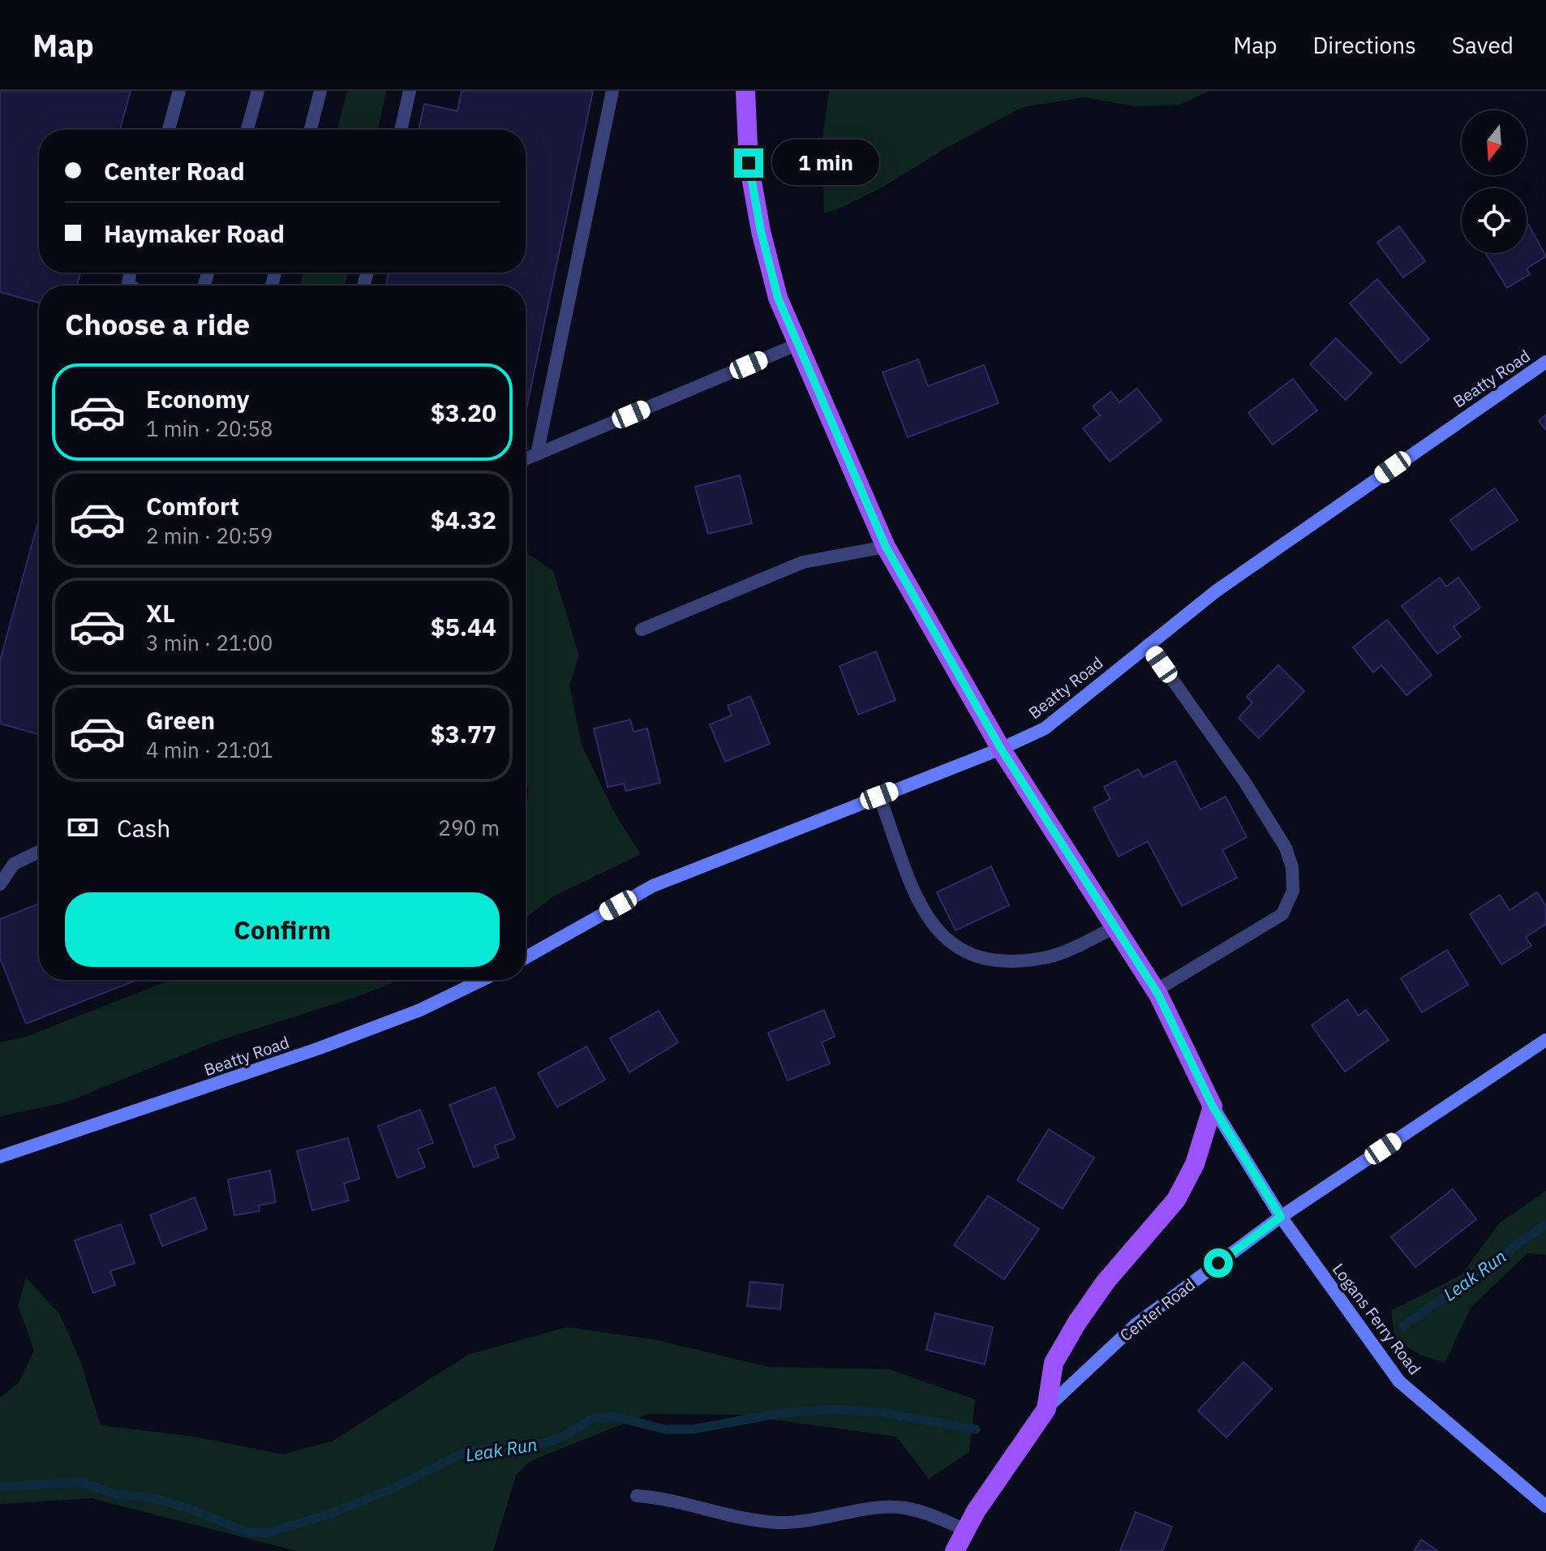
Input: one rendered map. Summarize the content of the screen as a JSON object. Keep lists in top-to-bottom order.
{
  "streets": {
    "main road": ["Center Road"],
    "street": ["Beatty Road", "Logans Ferry Road"]
  },
  "crossings": [
    ["Center Road", "Logans Ferry Road"]
  ],
  "water": ["Leak Run"],
  "north": "bottom",
  "page": {
    "header": "Map",
    "nav": ["Map", "Directions", "Saved"],
    "banner": ["Center Road", "Haymaker Road"],
    "bubble": "1 min",
    "heading": "Choose a ride",
    "list": [
      {
        "name": "Economy",
        "note": "1 min · 20:58",
        "value": "$3.20"
      },
      {
        "name": "Comfort",
        "note": "2 min · 20:59",
        "value": "$4.32"
      },
      {
        "name": "XL",
        "note": "3 min · 21:00",
        "value": "$5.44"
      },
      {
        "name": "Green",
        "note": "4 min · 21:01",
        "value": "$3.77"
      }
    ],
    "pay": ["Cash", "290 m"],
    "buttons": "Confirm"
  }
}
